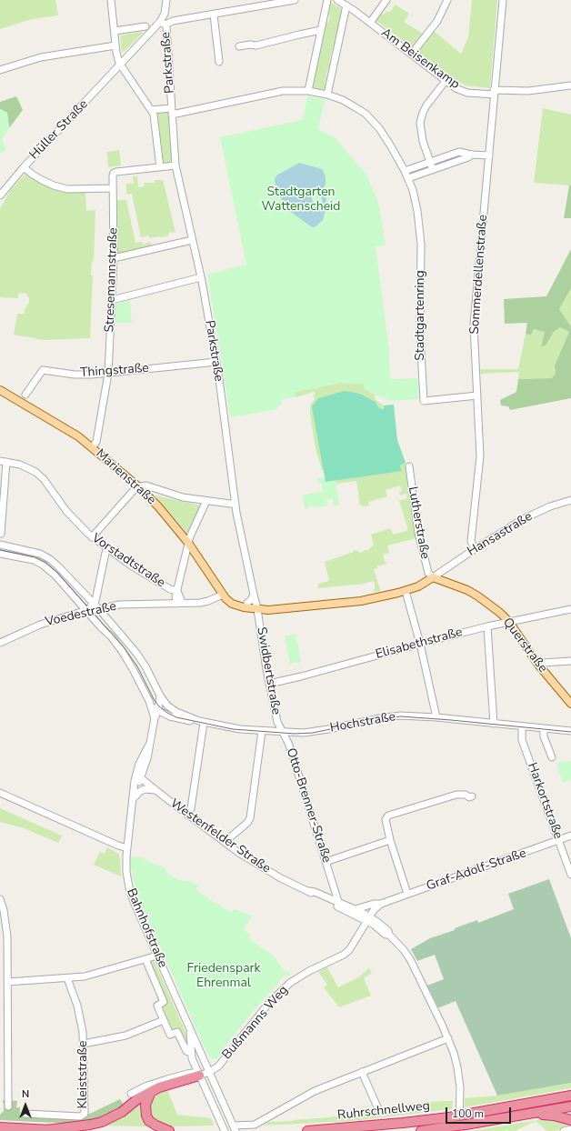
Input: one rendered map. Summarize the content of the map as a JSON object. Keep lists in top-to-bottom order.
{
  "streets": {
    "highway": ["Ruhrschnellweg"],
    "main road": ["Marienstraße", "Querstraße"],
    "street": [
      "Am Beisenkamp",
      "Parkstraße",
      "Hüller Straße",
      "Sommerdellenstraße",
      "Stresemannstraße",
      "Stadtgartenring",
      "Thingstraße",
      "Lutherstraße",
      "Hansastraße",
      "Vorstadtstraße",
      "Voedestraße",
      "Elisabethstraße",
      "Swidbertstraße",
      "Hochstraße",
      "Harkortstraße",
      "Otto-Brenner-Straße",
      "Westenfelder Straße",
      "Graf-Adolf-Straße",
      "Bahnhofstraße",
      "Bußmanns Weg",
      "Kleiststraße"
    ]
  },
  "crossings": [
    ["Am Beisenkamp", "Sommerdellenstraße"],
    ["Parkstraße", "Hüller Straße"],
    ["Parkstraße", "Stresemannstraße"],
    ["Parkstraße", "Stadtgartenring"],
    ["Parkstraße", "Thingstraße"],
    ["Parkstraße", "Swidbertstraße"],
    ["Sommerdellenstraße", "Stadtgartenring"],
    ["Sommerdellenstraße", "Hansastraße"],
    ["Stresemannstraße", "Thingstraße"],
    ["Stresemannstraße", "Marienstraße"],
    ["Marienstraße", "Voedestraße"],
    ["Lutherstraße", "Hansastraße"],
    ["Lutherstraße", "Querstraße"],
    ["Hansastraße", "Querstraße"],
    ["Voedestraße", "Hochstraße"],
    ["Elisabethstraße", "Querstraße"],
    ["Elisabethstraße", "Swidbertstraße"],
    ["Swidbertstraße", "Hochstraße"],
    ["Swidbertstraße", "Otto-Brenner-Straße"],
    ["Hochstraße", "Harkortstraße"],
    ["Hochstraße", "Otto-Brenner-Straße"],
    ["Hochstraße", "Bahnhofstraße"],
    ["Harkortstraße", "Graf-Adolf-Straße"],
    ["Otto-Brenner-Straße", "Westenfelder Straße"],
    ["Westenfelder Straße", "Graf-Adolf-Straße"],
    ["Westenfelder Straße", "Bahnhofstraße"],
    ["Westenfelder Straße", "Bußmanns Weg"],
    ["Westenfelder Straße", "Ruhrschnellweg"],
    ["Graf-Adolf-Straße", "Bußmanns Weg"],
    ["Bahnhofstraße", "Bußmanns Weg"]
  ],
  "parks": ["Stadtgarten Wattenscheid", "Friedenspark Ehrenmal"],
  "scale_bar": "100 m",
  "north": "top"
}
